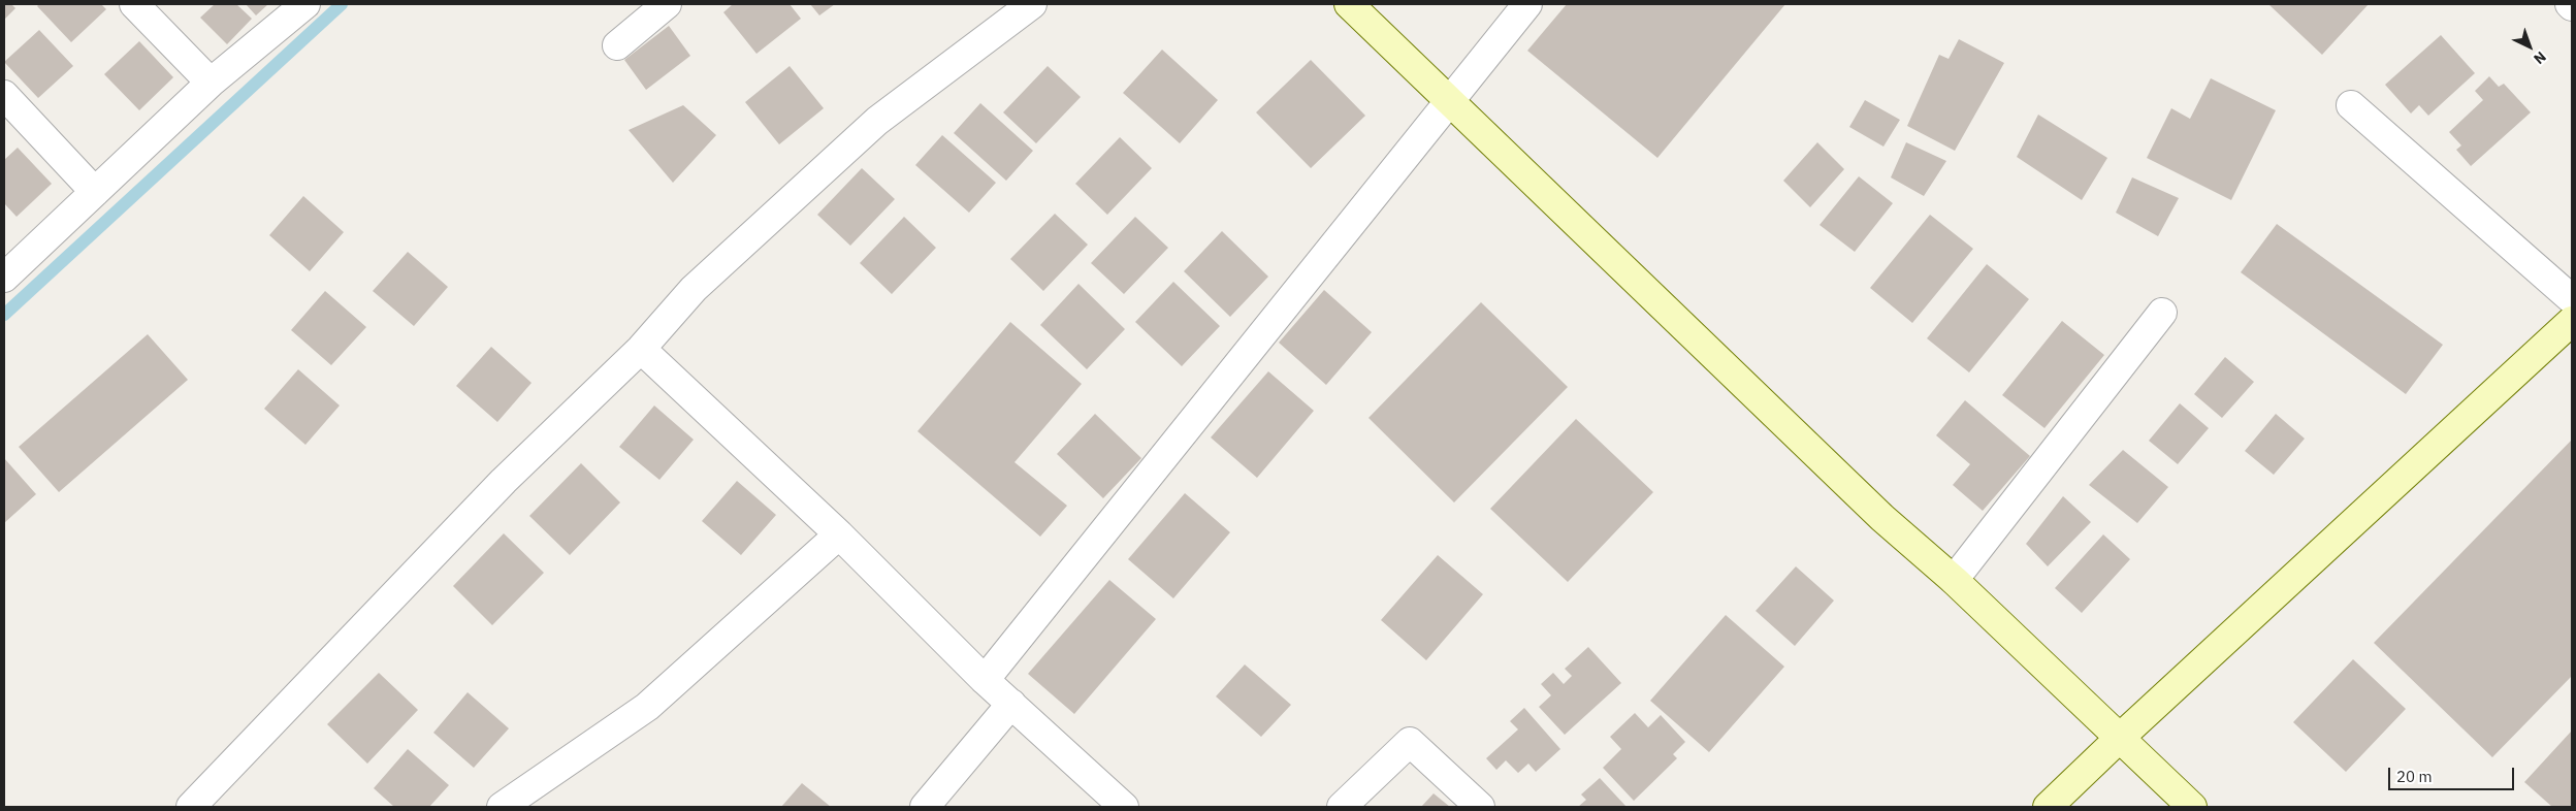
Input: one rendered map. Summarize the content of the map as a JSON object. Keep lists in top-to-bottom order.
{
  "scale_bar": "20 m",
  "north": "bottom right"
}
